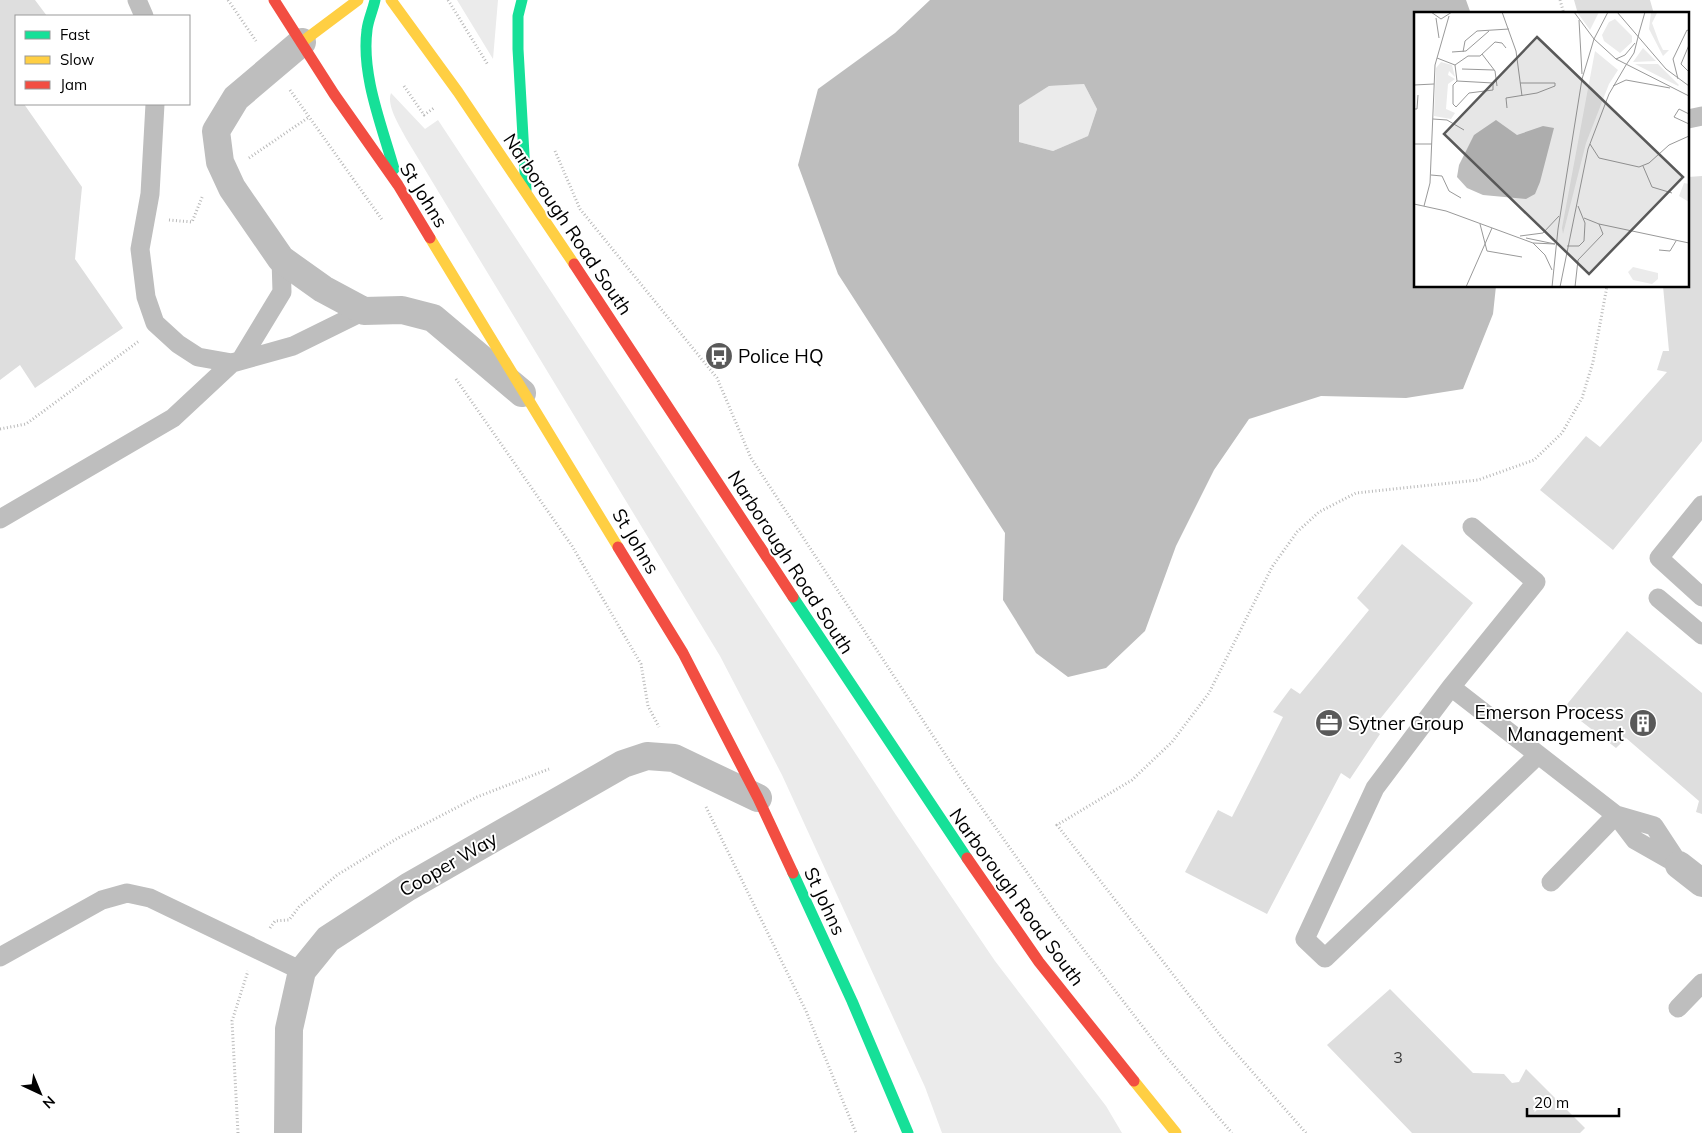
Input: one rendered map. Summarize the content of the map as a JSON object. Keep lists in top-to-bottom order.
{
  "streets": {
    "main road": ["St Johns", "Narborough Road South"],
    "street": ["Cooper Way"]
  },
  "crossings": [
    ["St Johns", "Cooper Way"]
  ],
  "places": {
    "bus stop": ["Police HQ"],
    "office": ["Sytner Group"],
    "building": ["Emerson Process Management"]
  },
  "house_numbers": ["3"],
  "legend": ["Fast", "Slow", "Jam"],
  "scale_bar": "20 m",
  "north": "bottom right"
}
